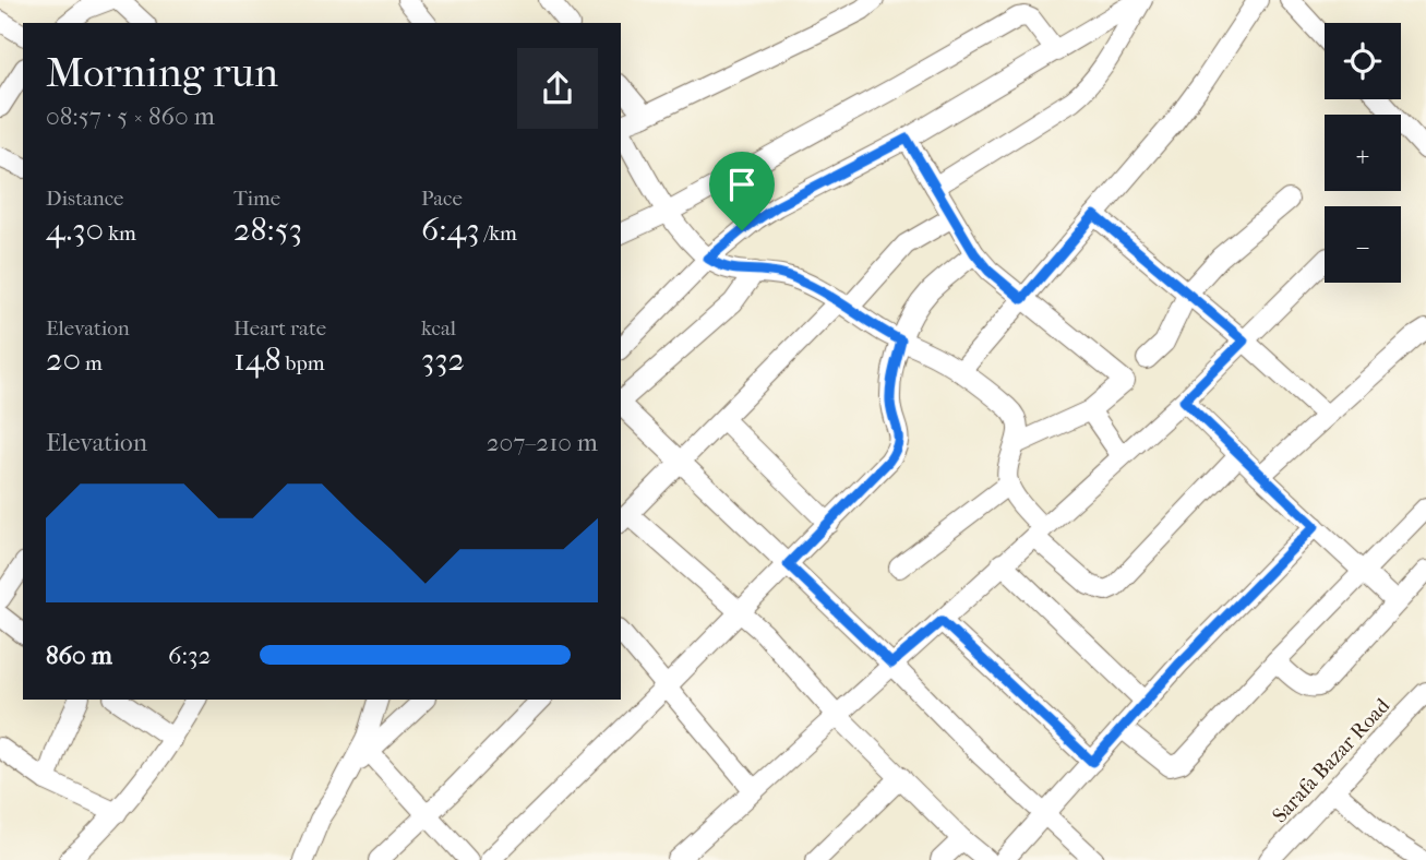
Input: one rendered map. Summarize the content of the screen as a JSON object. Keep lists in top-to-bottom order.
{
  "streets": {
    "street": ["Sarafa Bazar Road"]
  },
  "page": {
    "map_buttons": ["+", "−"],
    "heading": ["Morning run", "08:57 · 5 × 860 m"],
    "stats": [
      ["Distance", "4.30 km"],
      ["Time", "28:53"],
      ["Pace", "6:43 /km"],
      ["Elevation", "20 m"],
      ["Heart rate", "148 bpm"],
      ["kcal", "332"]
    ],
    "chart": ["Elevation", "207–210 m"],
    "list": [
      {
        "name": "860 m",
        "note": "6:32"
      }
    ]
  }
}
